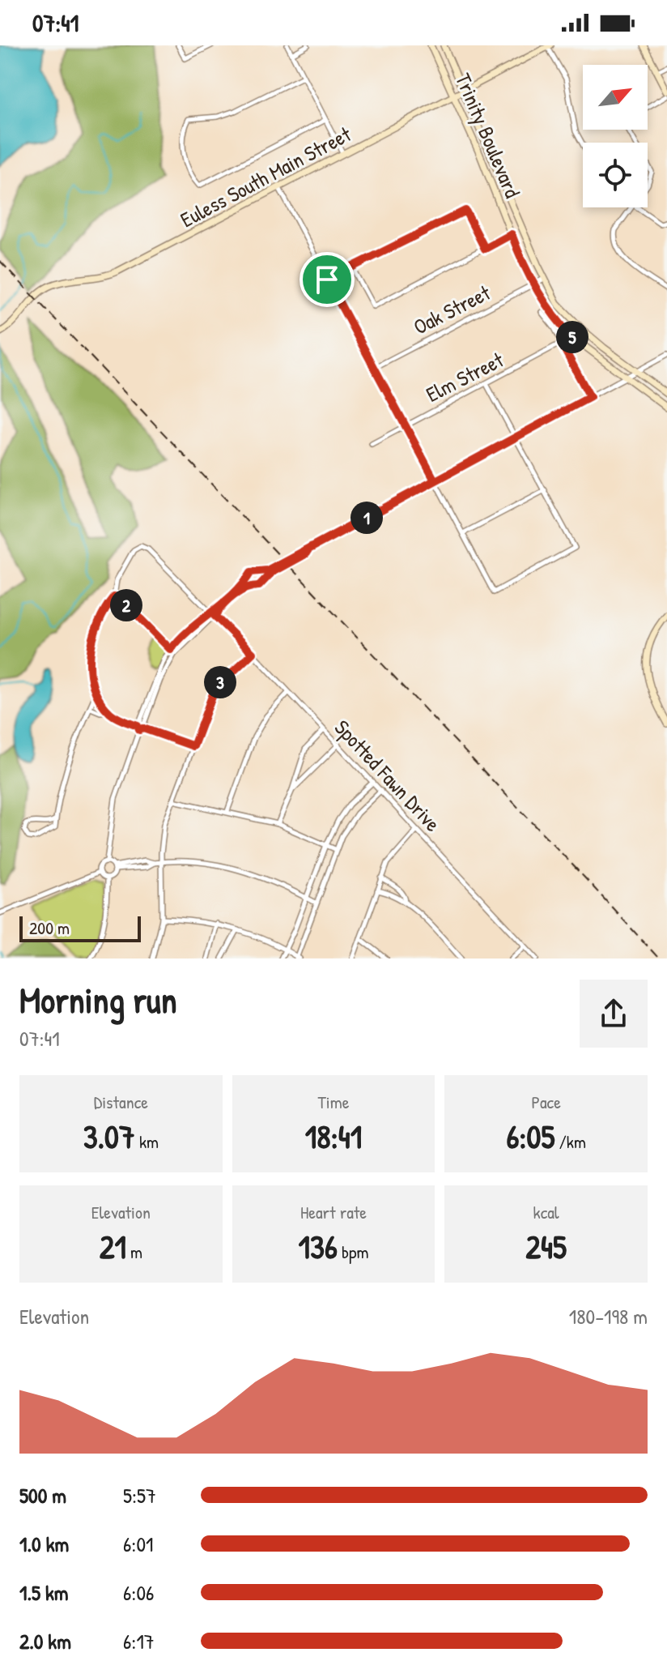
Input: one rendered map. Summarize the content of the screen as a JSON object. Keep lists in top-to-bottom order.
{
  "streets": {
    "main road": ["Trinity Boulevard", "Euless South Main Street"],
    "street": ["Oak Street", "Elm Street", "Spotted Fawn Drive"]
  },
  "crossings": [
    ["Trinity Boulevard", "Euless South Main Street"],
    ["Trinity Boulevard", "Oak Street"],
    ["Trinity Boulevard", "Elm Street"]
  ],
  "scale_bar": "200 m",
  "north": "top right",
  "page": {
    "status": "07:41",
    "pins": [
      "5",
      "1",
      "2",
      "3"
    ],
    "scale": "200 m",
    "heading": ["Morning run", "07:41"],
    "stats": [
      ["Distance", "3.07 km"],
      ["Time", "18:41"],
      ["Pace", "6:05 /km"],
      ["Elevation", "21 m"],
      ["Heart rate", "136 bpm"],
      ["kcal", "245"]
    ],
    "chart": ["Elevation", "180–198 m"],
    "list": [
      {
        "name": "500 m",
        "note": "5:57"
      },
      {
        "name": "1.0 km",
        "note": "6:01"
      },
      {
        "name": "1.5 km",
        "note": "6:06"
      },
      {
        "name": "2.0 km",
        "note": "6:17"
      }
    ]
  }
}
